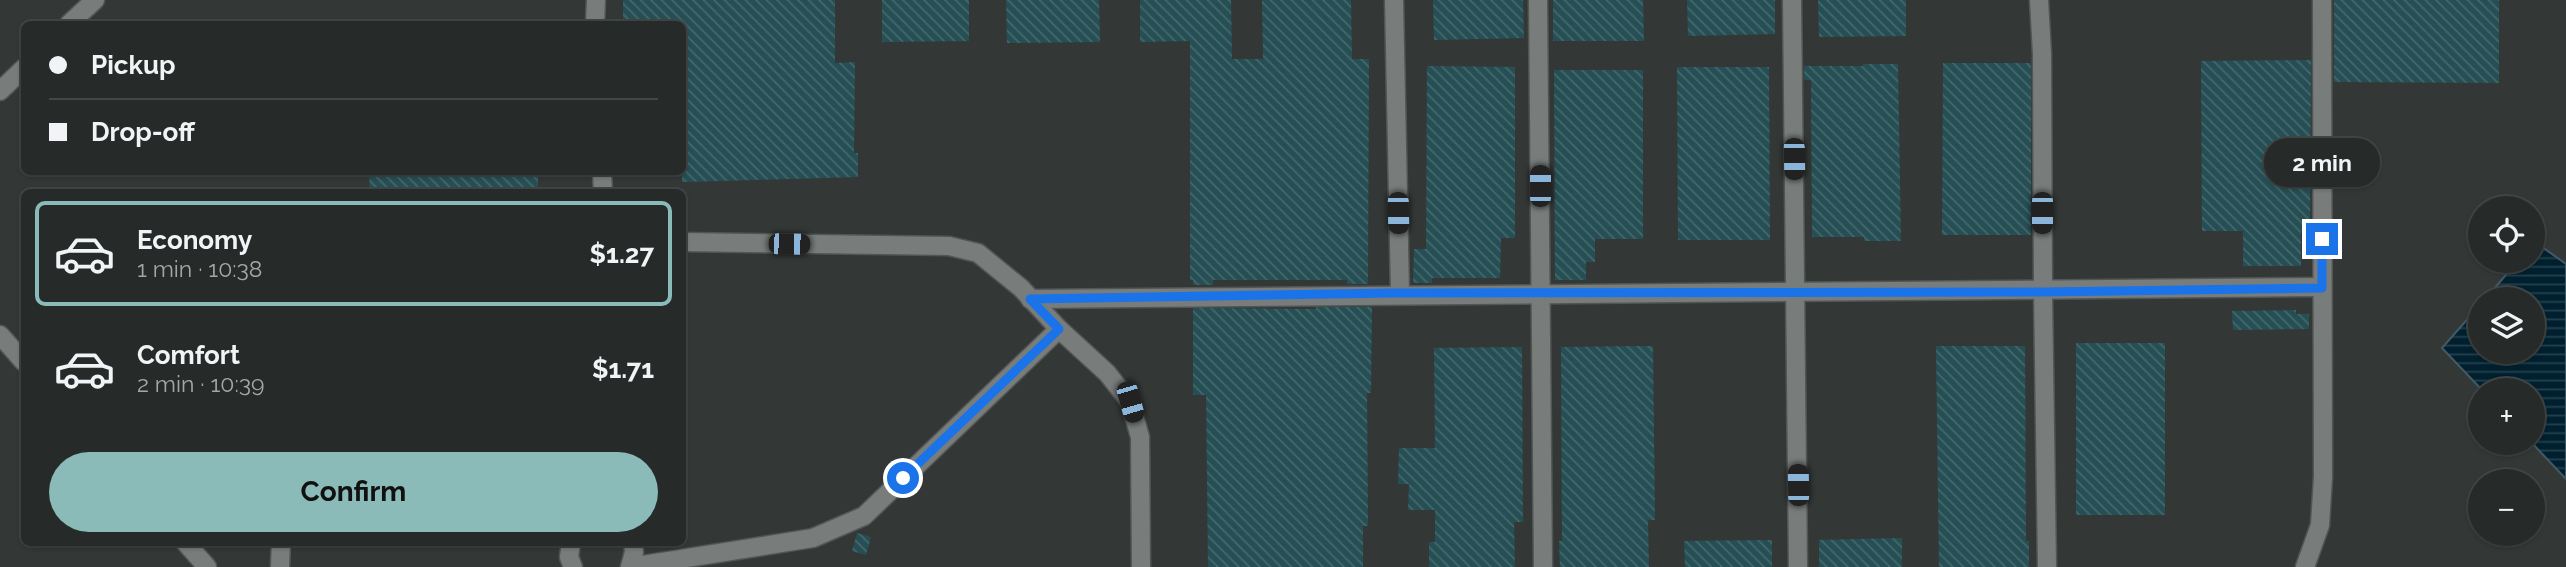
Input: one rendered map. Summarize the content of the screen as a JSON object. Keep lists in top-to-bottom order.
{
  "page": {
    "banner": ["Pickup", "Drop-off"],
    "bubble": "2 min",
    "map_buttons": ["+", "−"],
    "list": [
      {
        "name": "Economy",
        "note": "1 min · 10:38",
        "value": "$1.27"
      },
      {
        "name": "Comfort",
        "note": "2 min · 10:39",
        "value": "$1.71"
      }
    ],
    "buttons": "Confirm"
  }
}
